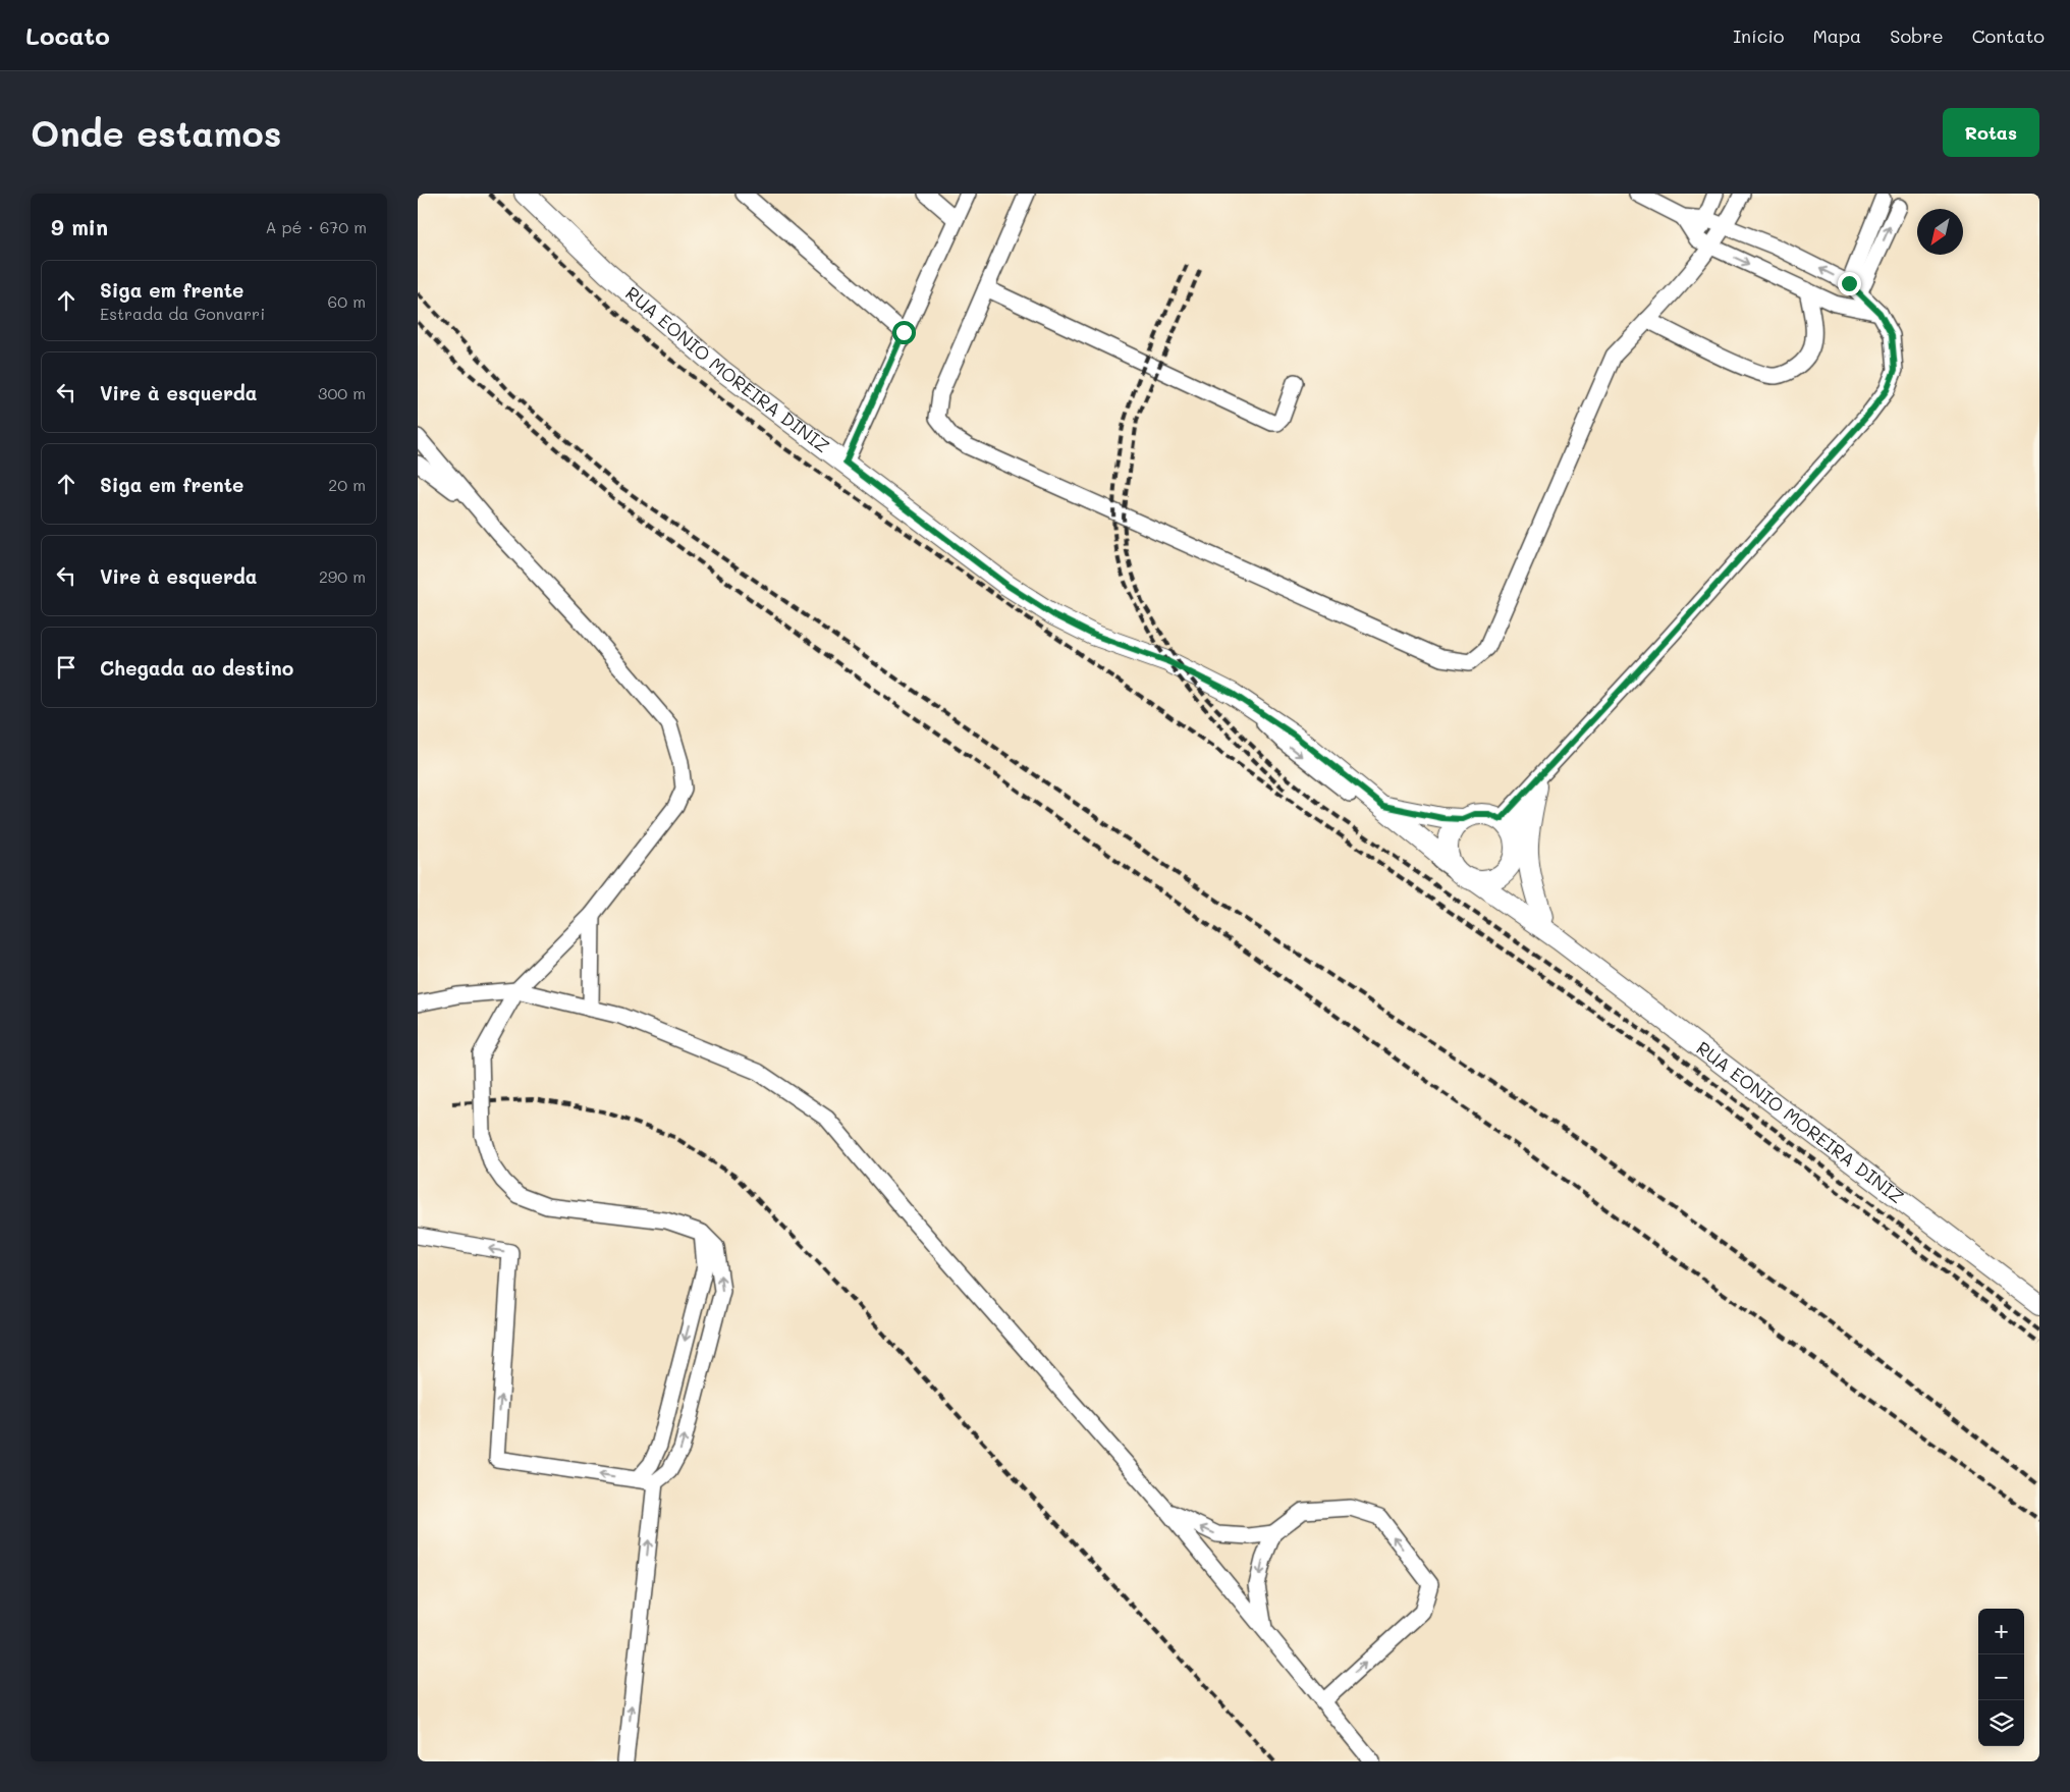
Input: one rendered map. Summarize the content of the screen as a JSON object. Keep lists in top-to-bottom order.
{
  "streets": {
    "main road": ["RUA EONIO MOREIRA DINIZ"]
  },
  "north": "bottom left",
  "page": {
    "header": "Locato",
    "nav": [
      "Início",
      "Mapa",
      "Sobre",
      "Contato"
    ],
    "buttons": "Rotas",
    "title": "Onde estamos",
    "heading": ["9 min", "A pé · 670 m"],
    "list": [
      ["Siga em frente", "Estrada da Gonvarri", "60 m"],
      ["Vire à esquerda", "300 m"],
      ["Siga em frente", "20 m"],
      ["Vire à esquerda", "290 m"],
      "Chegada ao destino"
    ],
    "map_buttons": ["+", "−"]
  }
}
